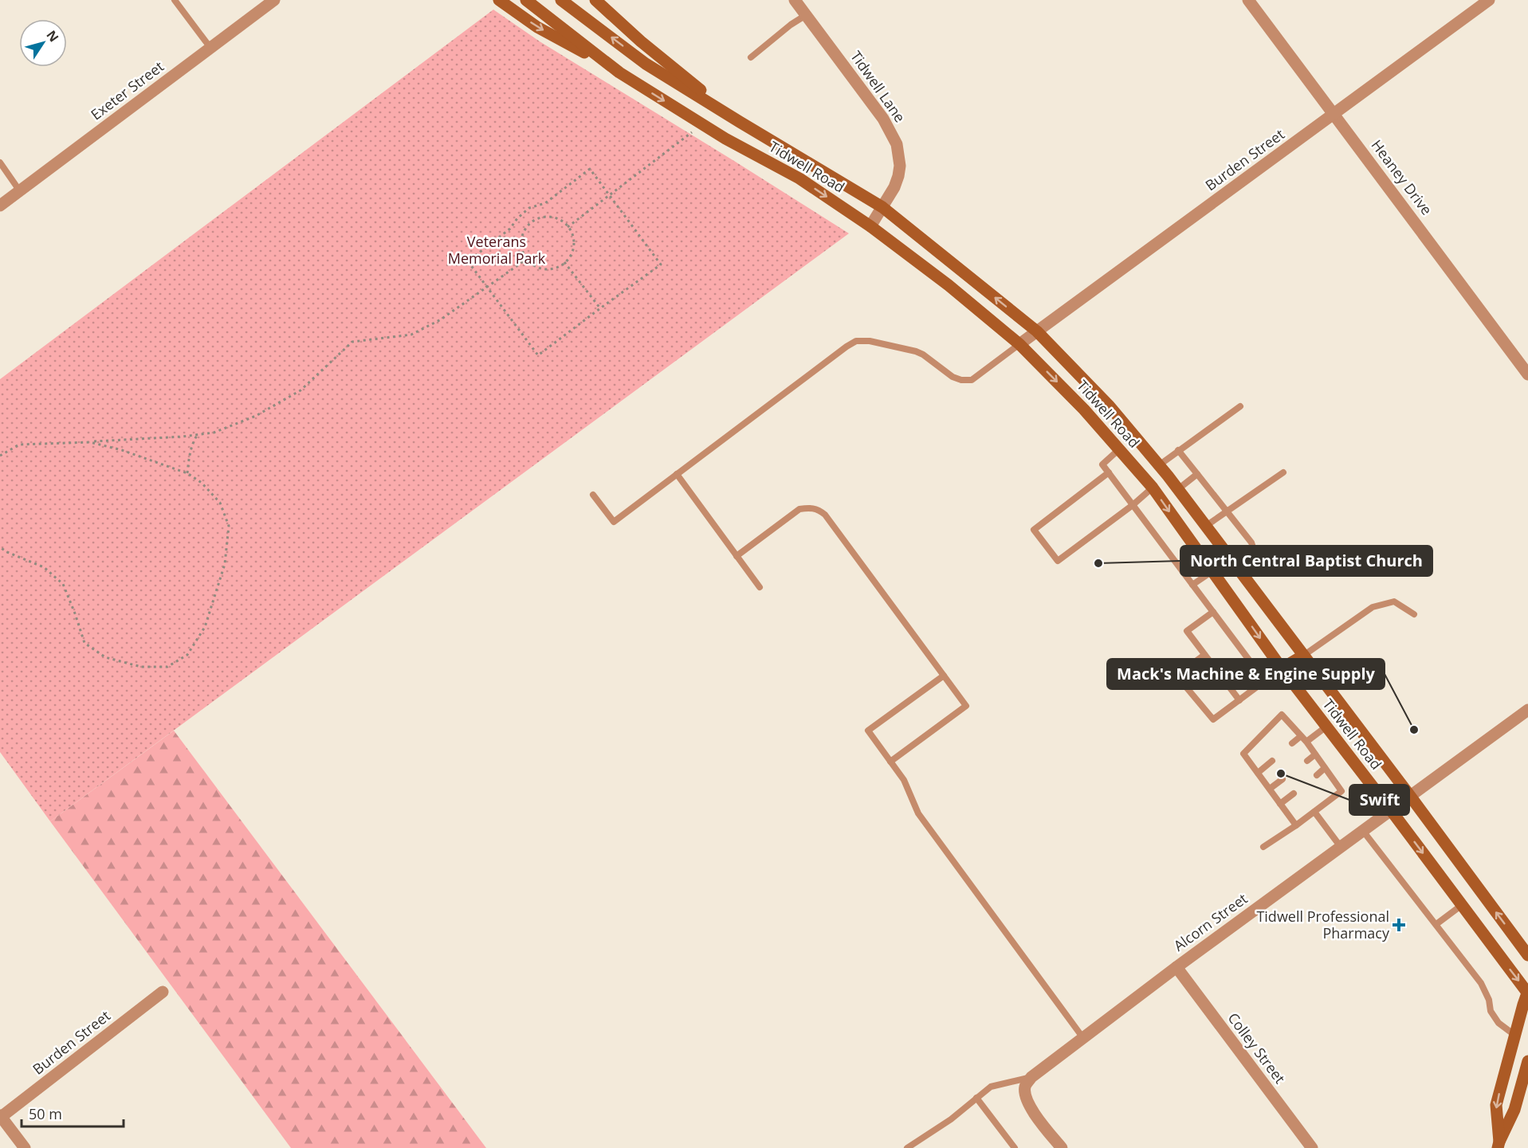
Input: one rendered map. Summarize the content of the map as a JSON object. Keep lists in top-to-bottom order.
{
  "streets": {
    "main road": ["Tidwell Road"],
    "street": [
      "Tidwell Lane",
      "Exeter Street",
      "Burden Street",
      "Heaney Drive",
      "Alcorn Street",
      "Colley Street"
    ]
  },
  "crossings": [
    ["Tidwell Lane", "Tidwell Road"],
    ["Burden Street", "Tidwell Road"],
    ["Burden Street", "Heaney Drive"],
    ["Tidwell Road", "Alcorn Street"],
    ["Alcorn Street", "Colley Street"]
  ],
  "parks": ["Veterans Memorial Park"],
  "places": {
    "other": ["North Central Baptist Church", "Mack's Machine & Engine Supply", "Swift"],
    "health": ["Tidwell Professional Pharmacy"]
  },
  "scale_bar": "50 m",
  "north": "top right"
}
